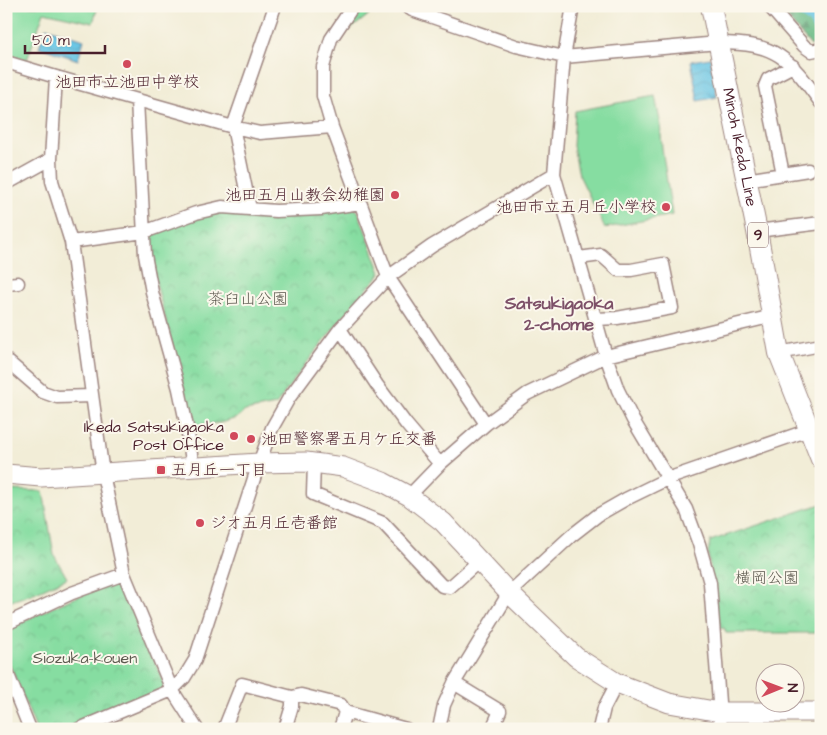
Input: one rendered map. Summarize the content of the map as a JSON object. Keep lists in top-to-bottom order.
{
  "streets": {
    "main road": ["Minoh Ikeda Line", "9"]
  },
  "districts": ["Satsukigaoka 2-chome"],
  "parks": ["茶臼山公園", "横岡公園", "Siozuka-kouen"],
  "places": {
    "other": [
      "池田市立池田中学校",
      "池田五月山教会幼稚園",
      "池田市立五月丘小学校",
      "Ikeda Satsukigaoka Post Office",
      "池田警察署五月ケ丘交番",
      "ジオ五月丘壱番館"
    ],
    "transit": ["五月丘一丁目"]
  },
  "scale_bar": "50 m",
  "north": "right"
}
